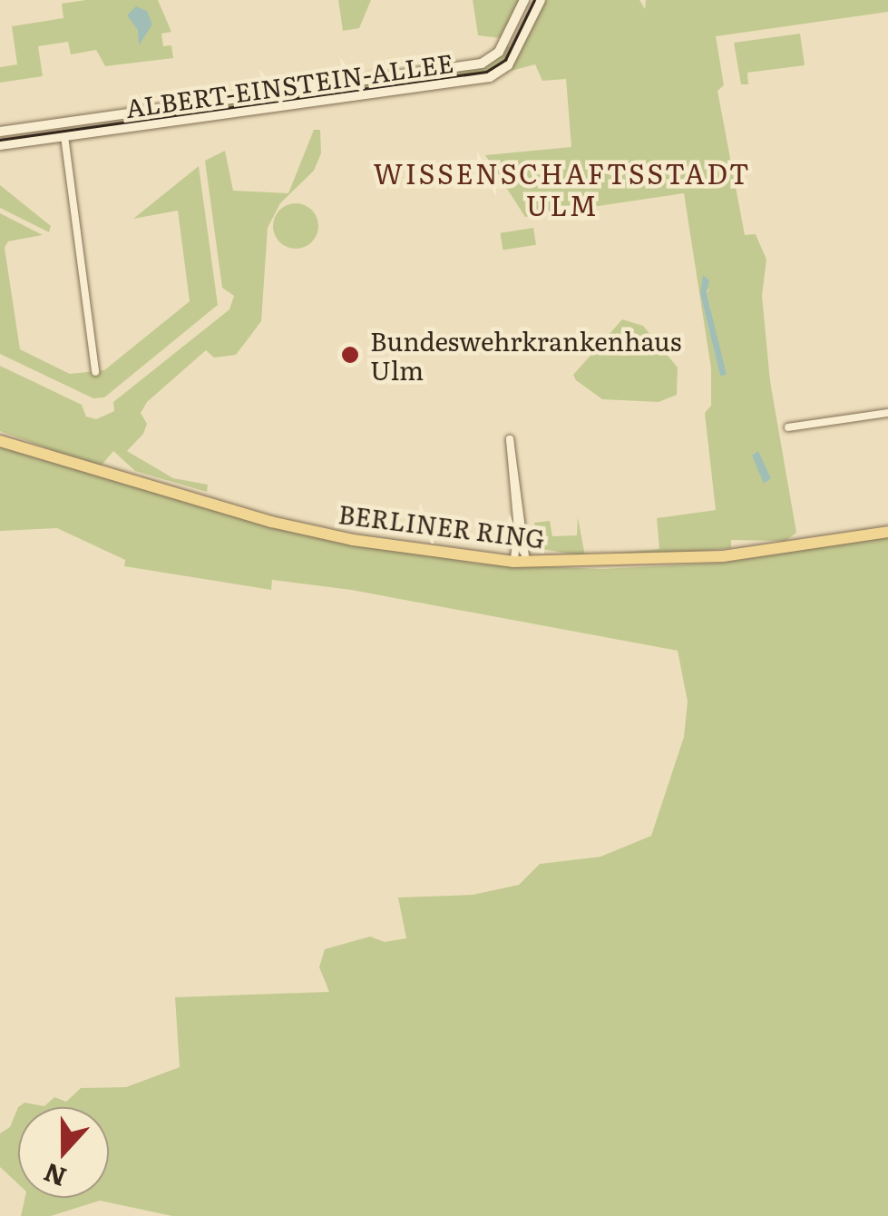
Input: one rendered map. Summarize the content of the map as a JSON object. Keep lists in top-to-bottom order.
{
  "streets": {
    "main road": ["BERLINER RING"],
    "street": ["ALBERT-EINSTEIN-ALLEE"]
  },
  "districts": ["WISSENSCHAFTSSTADT ULM"],
  "places": ["Bundeswehrkrankenhaus Ulm"],
  "north": "bottom"
}
